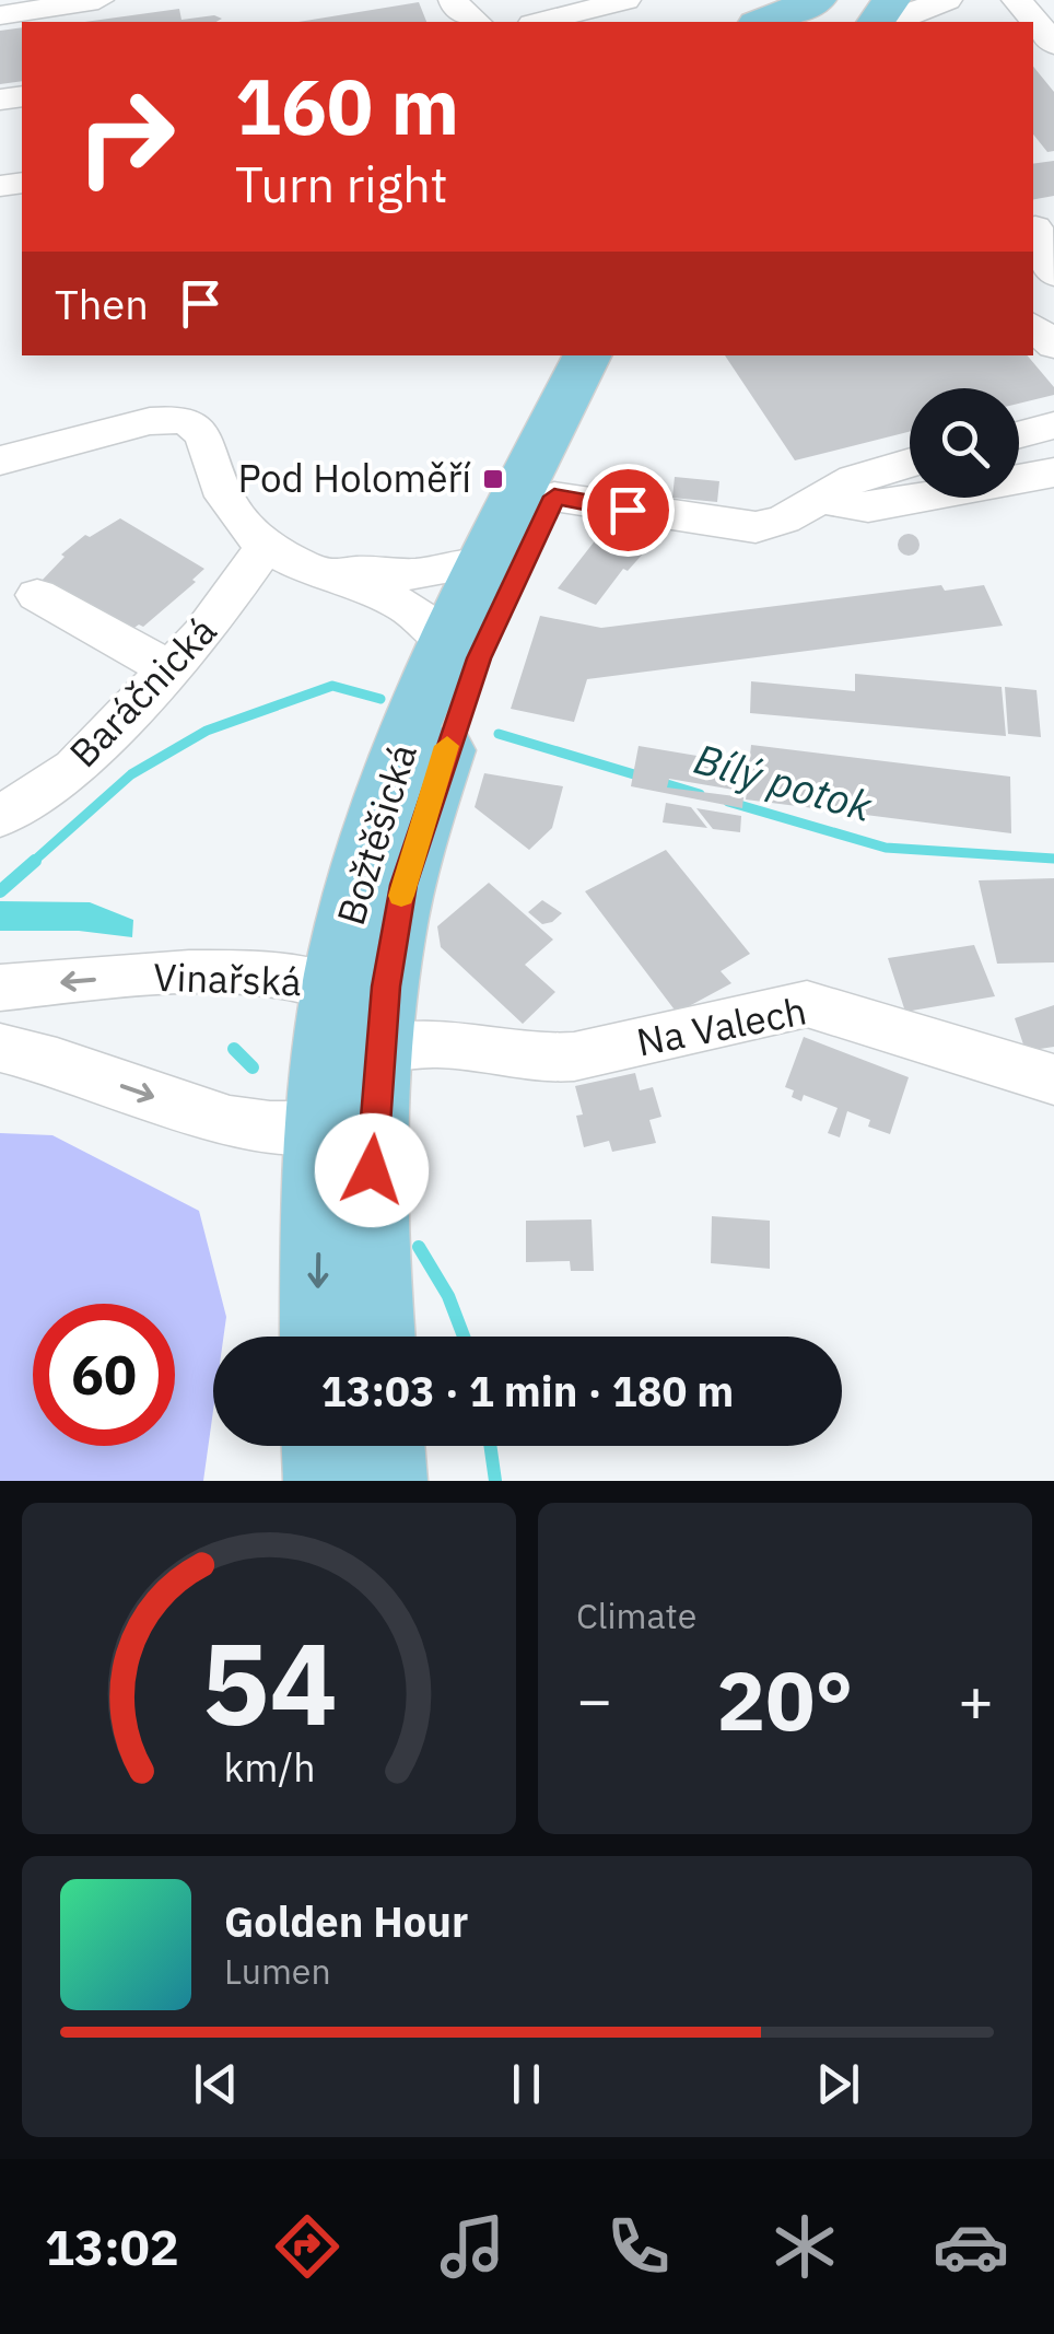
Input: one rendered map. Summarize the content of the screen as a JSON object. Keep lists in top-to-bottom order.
{
  "streets": {
    "main road": ["Božtěšická"],
    "street": ["Baráčnická", "Vinařská", "Na Valech"]
  },
  "crossings": [
    ["Božtěšická", "Vinařská"],
    ["Božtěšická", "Na Valech"],
    ["Vinařská", "Na Valech"]
  ],
  "water": ["Bílý potok"],
  "places": {
    "transit": ["Pod Holoměří"]
  },
  "page": {
    "turn": ["160 m", "Turn right"],
    "then": "Then",
    "limit": "60",
    "trip": "13:03 · 1 min · 180 m",
    "tile": "Climate",
    "heat": ["−", "20°", "+"],
    "song": ["Golden Hour", "Lumen"],
    "tabs": "13:02",
    "gauge": ["54", "km/h"]
  }
}
